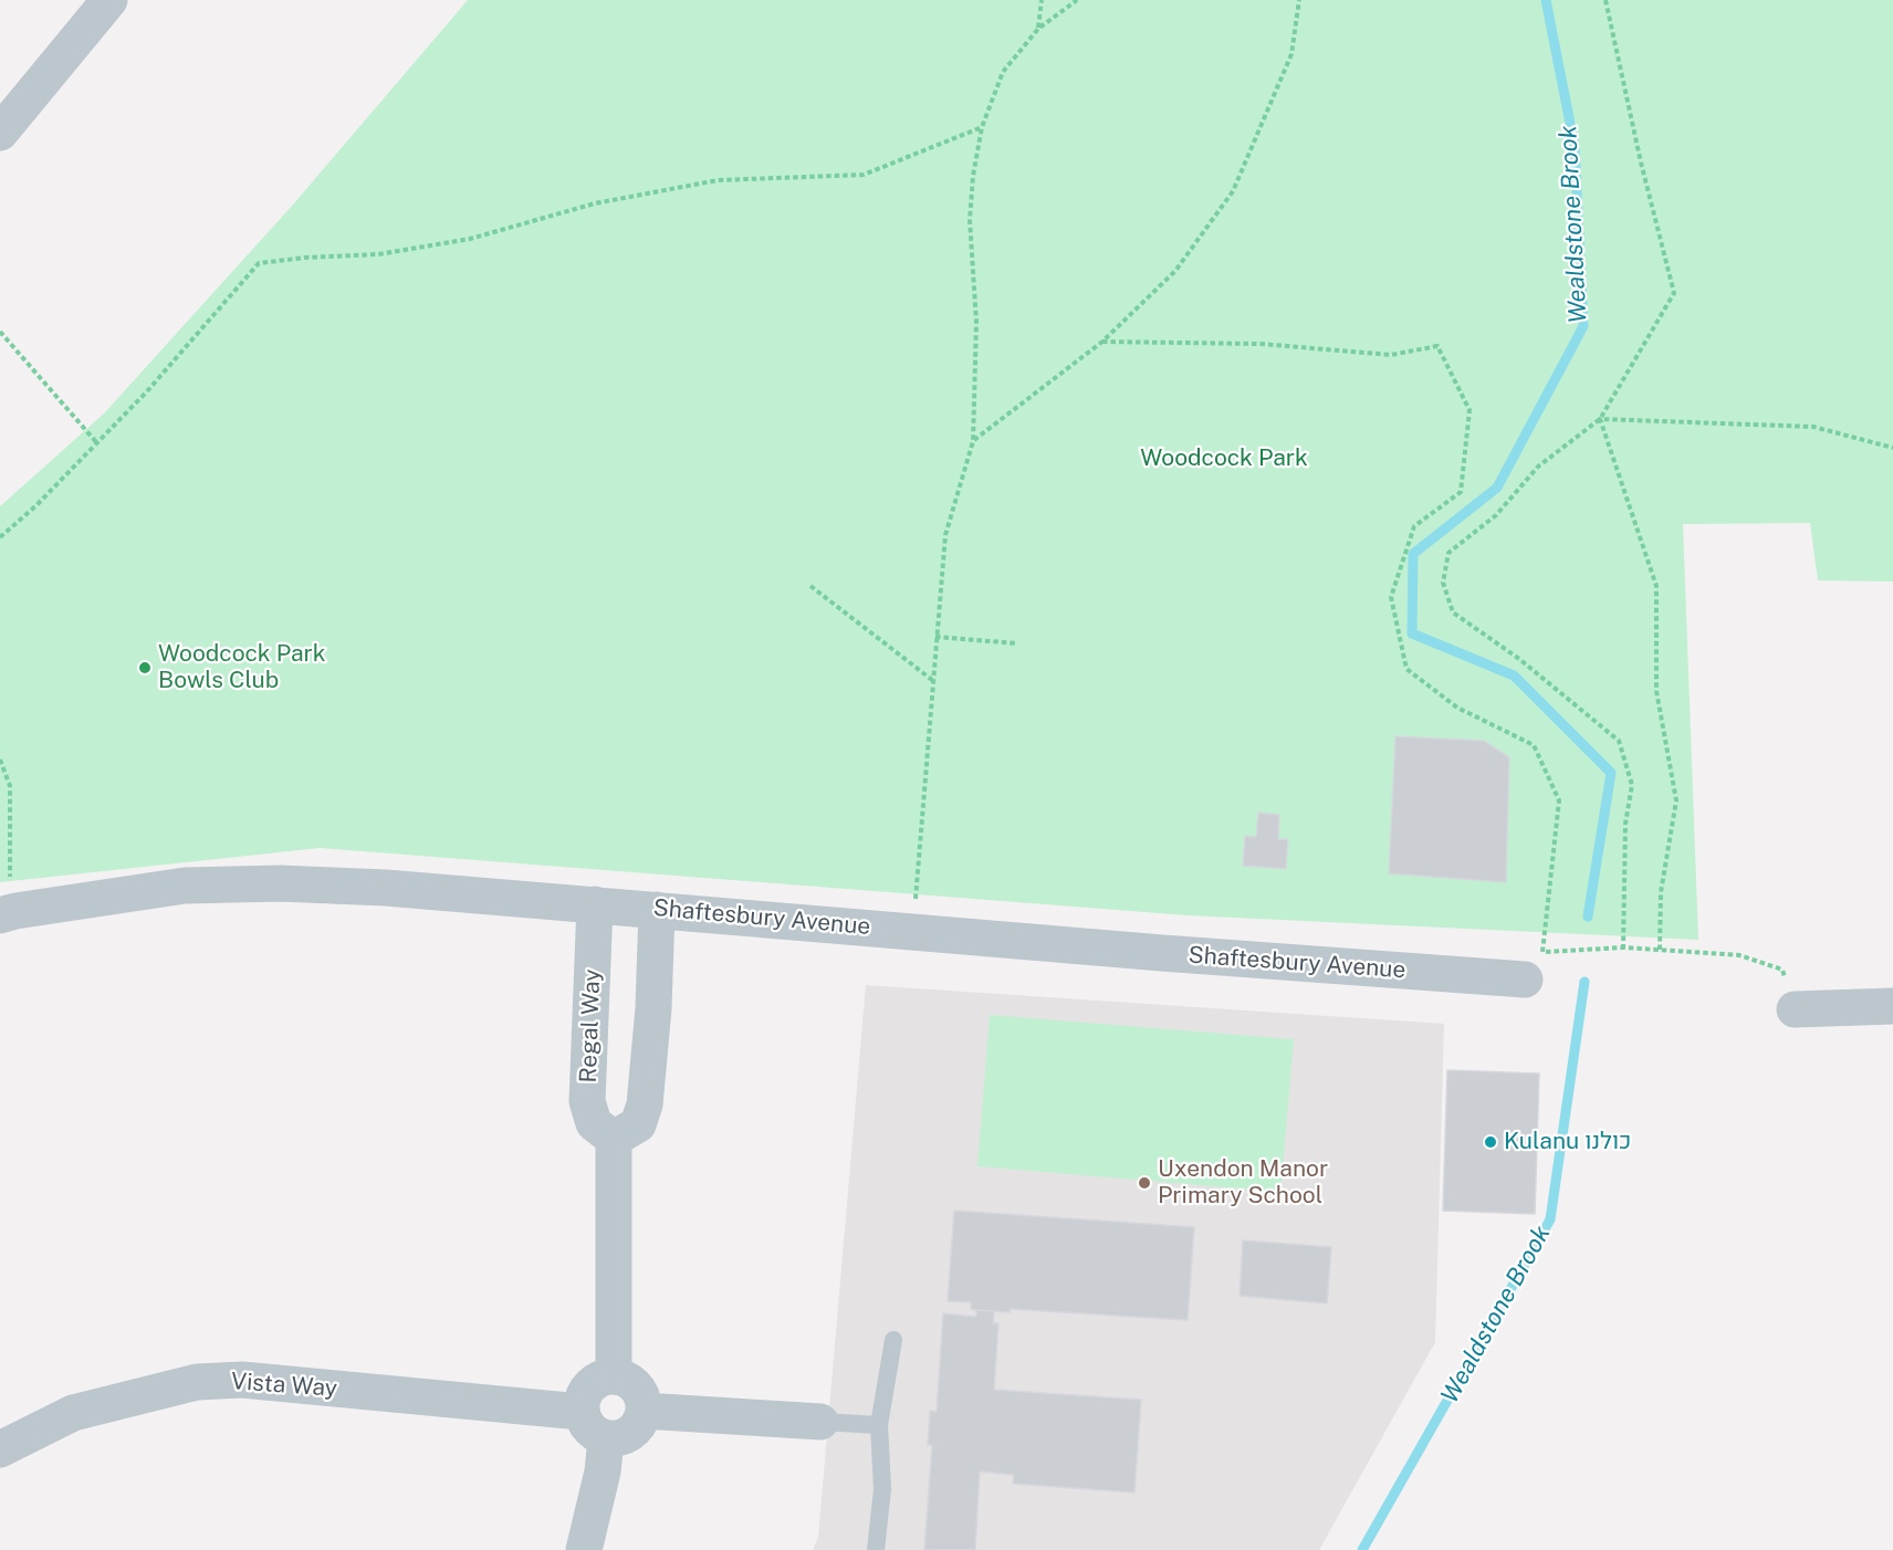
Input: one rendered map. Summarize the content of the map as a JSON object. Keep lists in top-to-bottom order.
{
  "streets": {
    "street": ["Shaftesbury Avenue", "Regal Way", "Vista Way"]
  },
  "crossings": [
    ["Shaftesbury Avenue", "Regal Way"]
  ],
  "water": ["Wealdstone Brook"],
  "parks": ["Woodcock Park"],
  "places": ["Woodcock Park Bowls Club", "Kulanu כולנו", "Uxendon Manor Primary School"]
}
